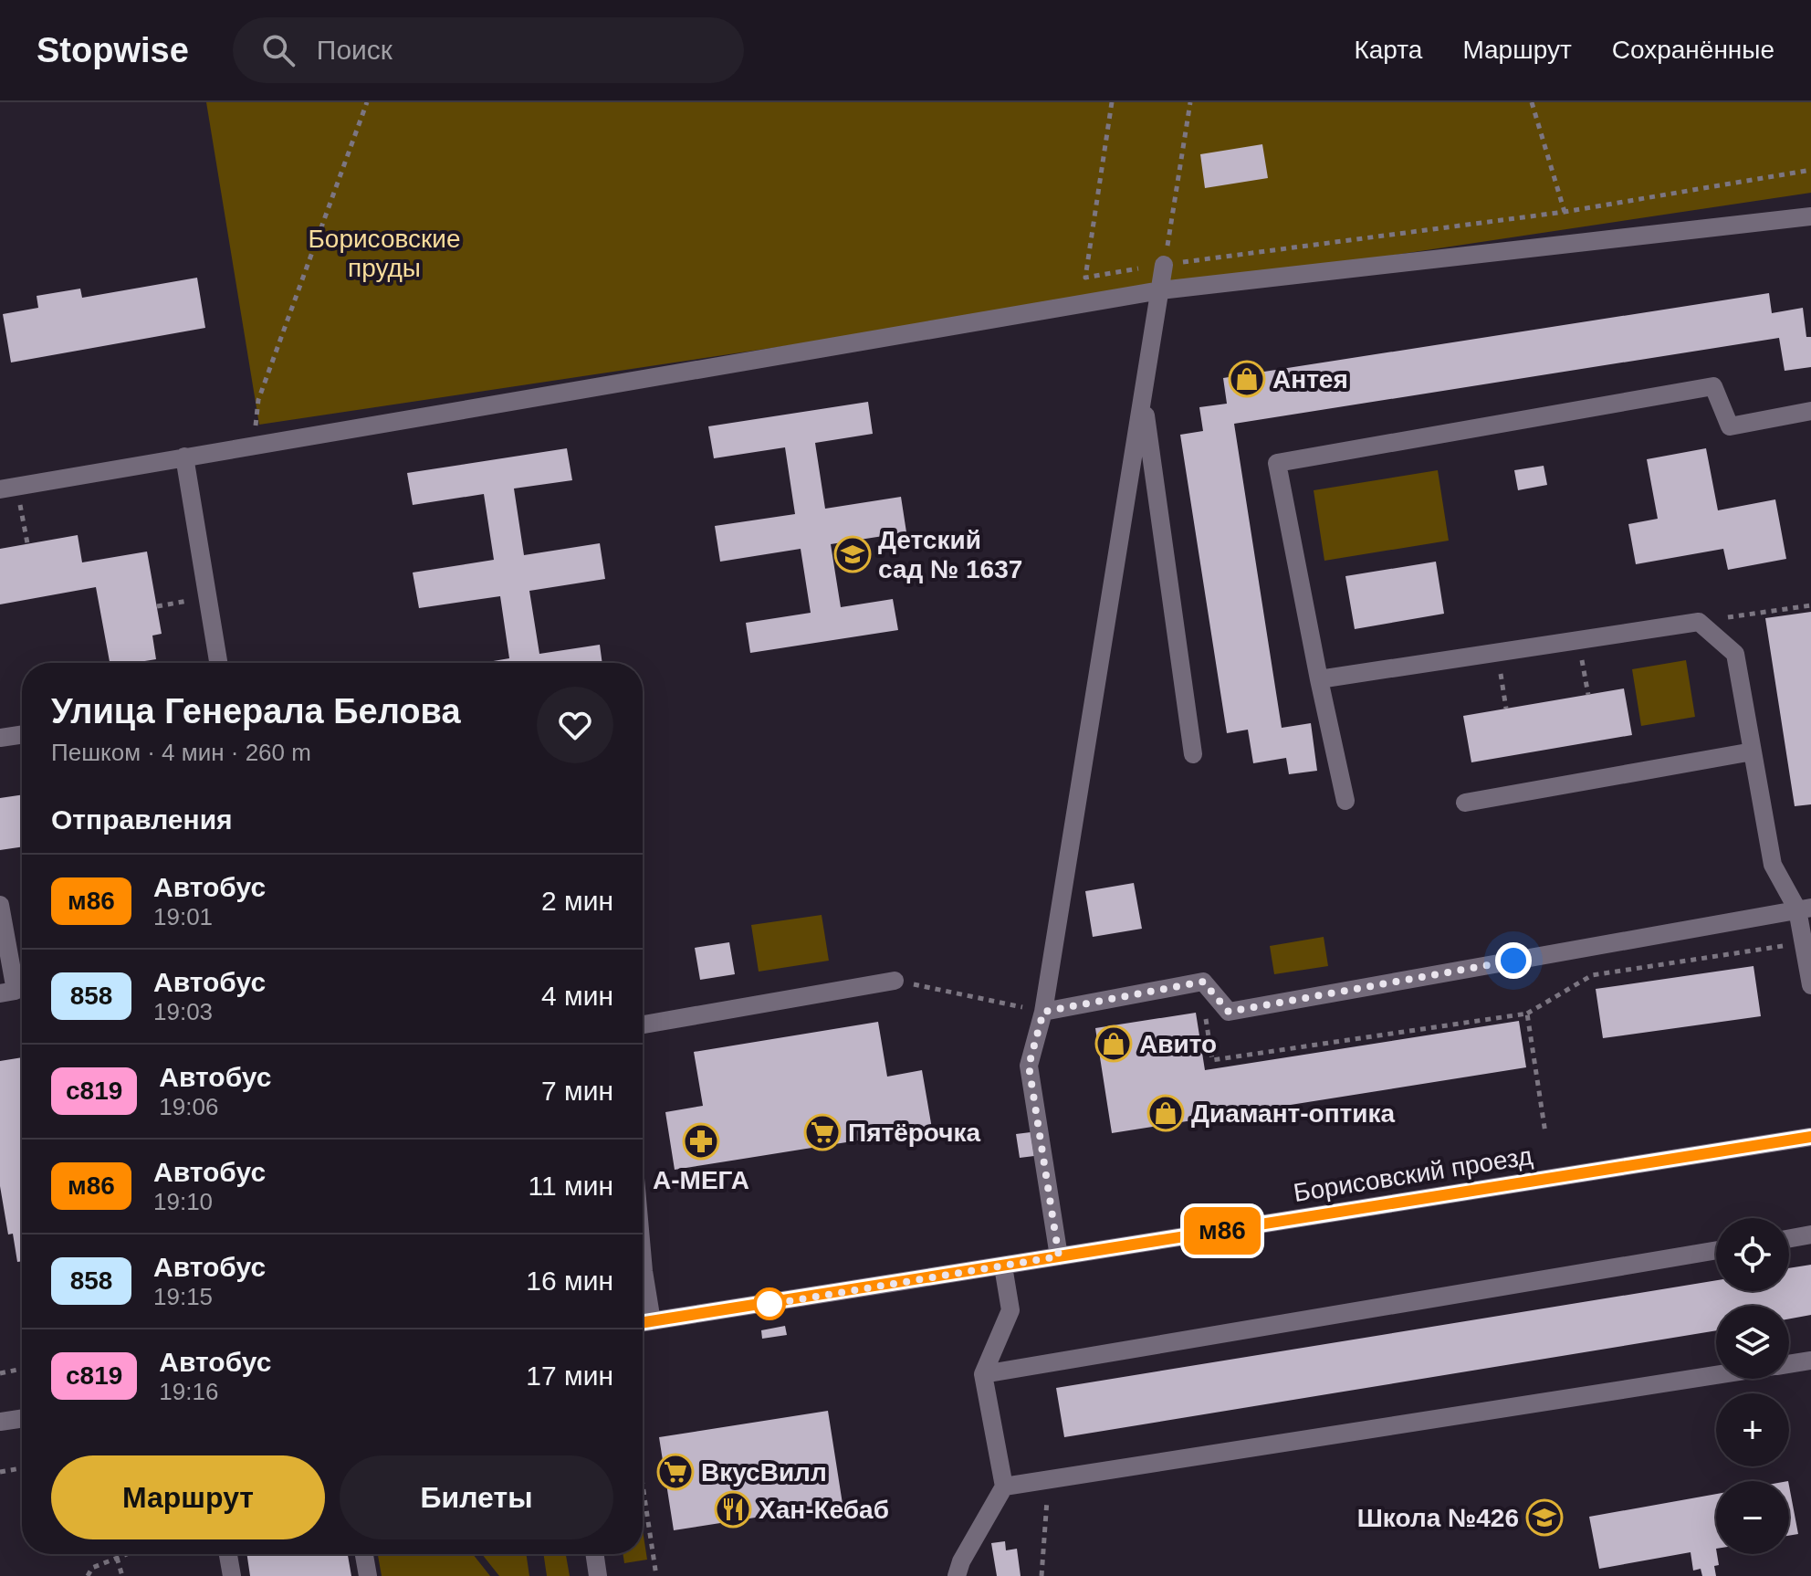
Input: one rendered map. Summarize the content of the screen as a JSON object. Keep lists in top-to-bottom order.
{
  "streets": {
    "street": ["Борисовский проезд"]
  },
  "parks": ["Борисовские пруды"],
  "places": {
    "shop": ["Антея", "Авито", "Диамант-оптика"],
    "school or university": ["Детский сад № 1637", "Школа №426"],
    "supermarket": ["Пятёрочка", "ВкусВилл"],
    "pharmacy": ["А-МЕГА"],
    "restaurant": ["Хан-Кебаб"]
  },
  "lines": ["bus line м86"],
  "page": {
    "header": "Stopwise",
    "search": "Поиск",
    "nav": ["Карта", "Маршрут", "Сохранённые"],
    "on_map": "м86",
    "heading": [
      ["Улица Генерала Белова", "Пешком · 4 мин · 260 m"],
      "Отправления"
    ],
    "list": [
      {
        "mark": "м86",
        "name": "Автобус",
        "note": "19:01",
        "value": "2 мин"
      },
      {
        "mark": "858",
        "name": "Автобус",
        "note": "19:03",
        "value": "4 мин"
      },
      {
        "mark": "с819",
        "name": "Автобус",
        "note": "19:06",
        "value": "7 мин"
      },
      {
        "mark": "м86",
        "name": "Автобус",
        "note": "19:10",
        "value": "11 мин"
      },
      {
        "mark": "858",
        "name": "Автобус",
        "note": "19:15",
        "value": "16 мин"
      },
      {
        "mark": "с819",
        "name": "Автобус",
        "note": "19:16",
        "value": "17 мин"
      }
    ],
    "map_buttons": ["+", "−"],
    "buttons": ["Маршрут", "Билеты"]
  }
}
